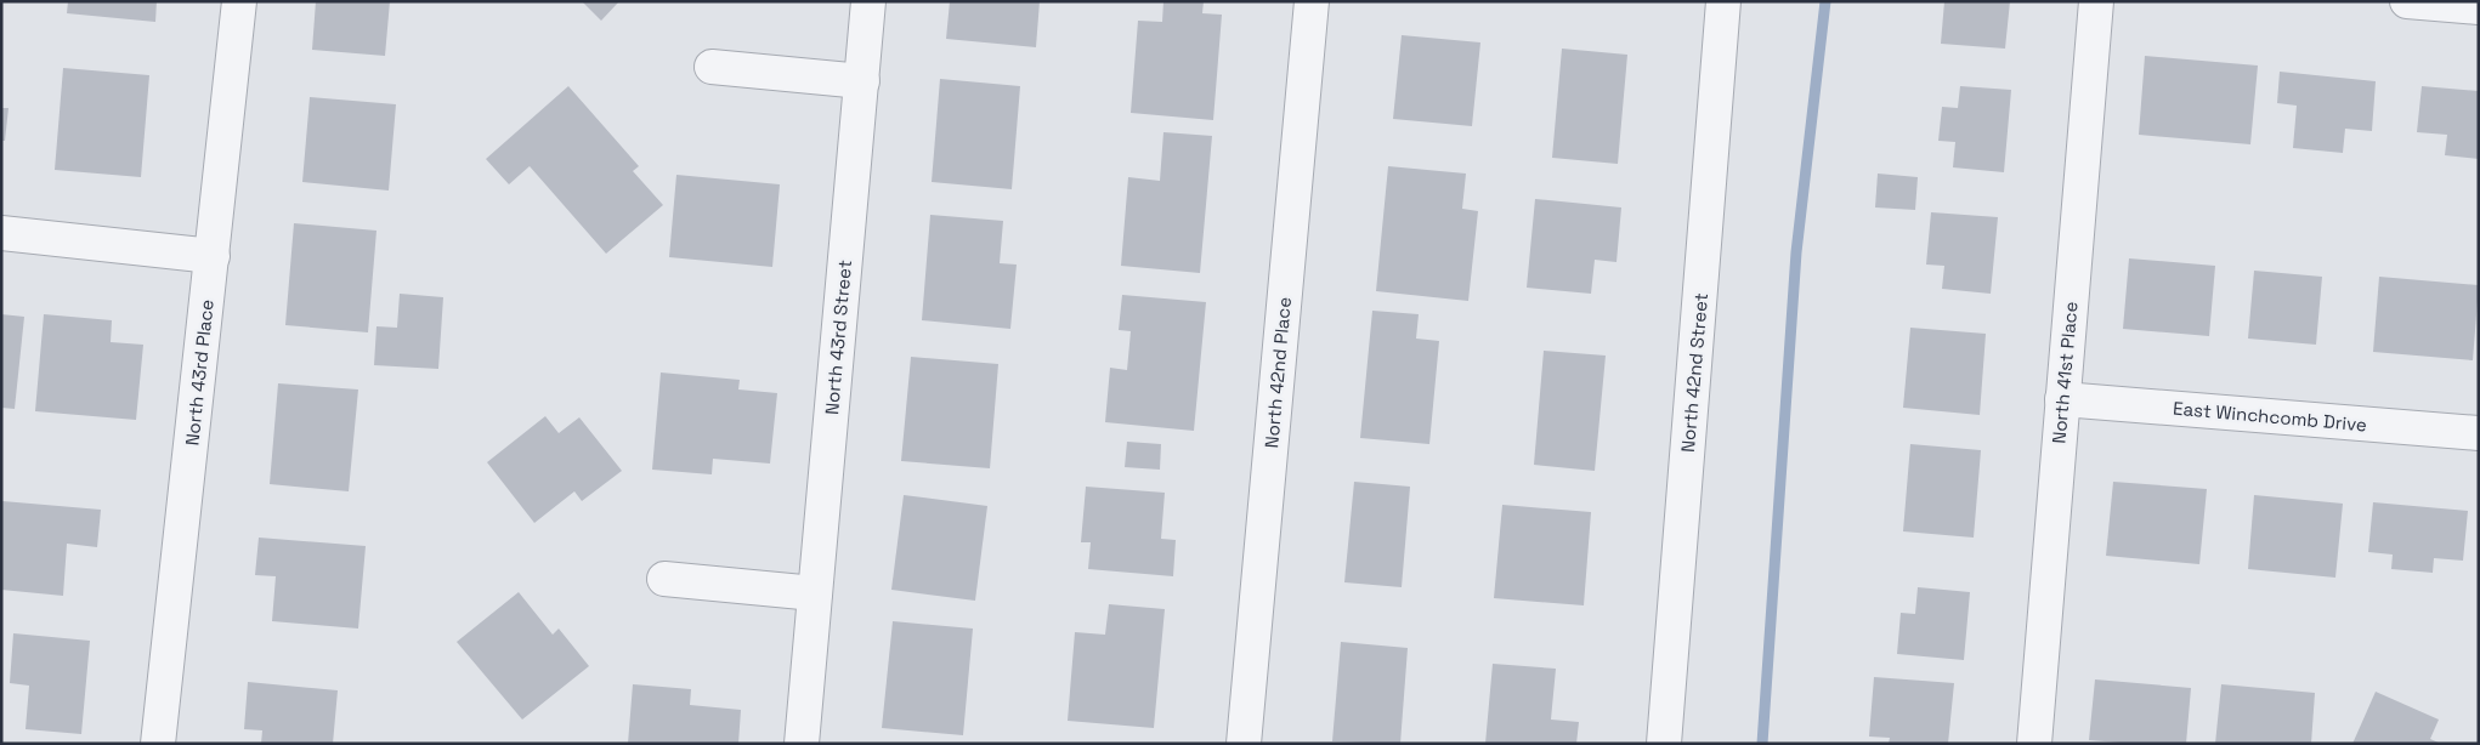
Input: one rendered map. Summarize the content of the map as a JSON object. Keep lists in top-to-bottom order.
{
  "streets": {
    "street": [
      "North 43rd Street",
      "North 43rd Place",
      "North 42nd Place",
      "North 42nd Street",
      "North 41st Place",
      "East Winchcomb Drive"
    ]
  },
  "crossings": [
    ["North 41st Place", "East Winchcomb Drive"]
  ]
}
